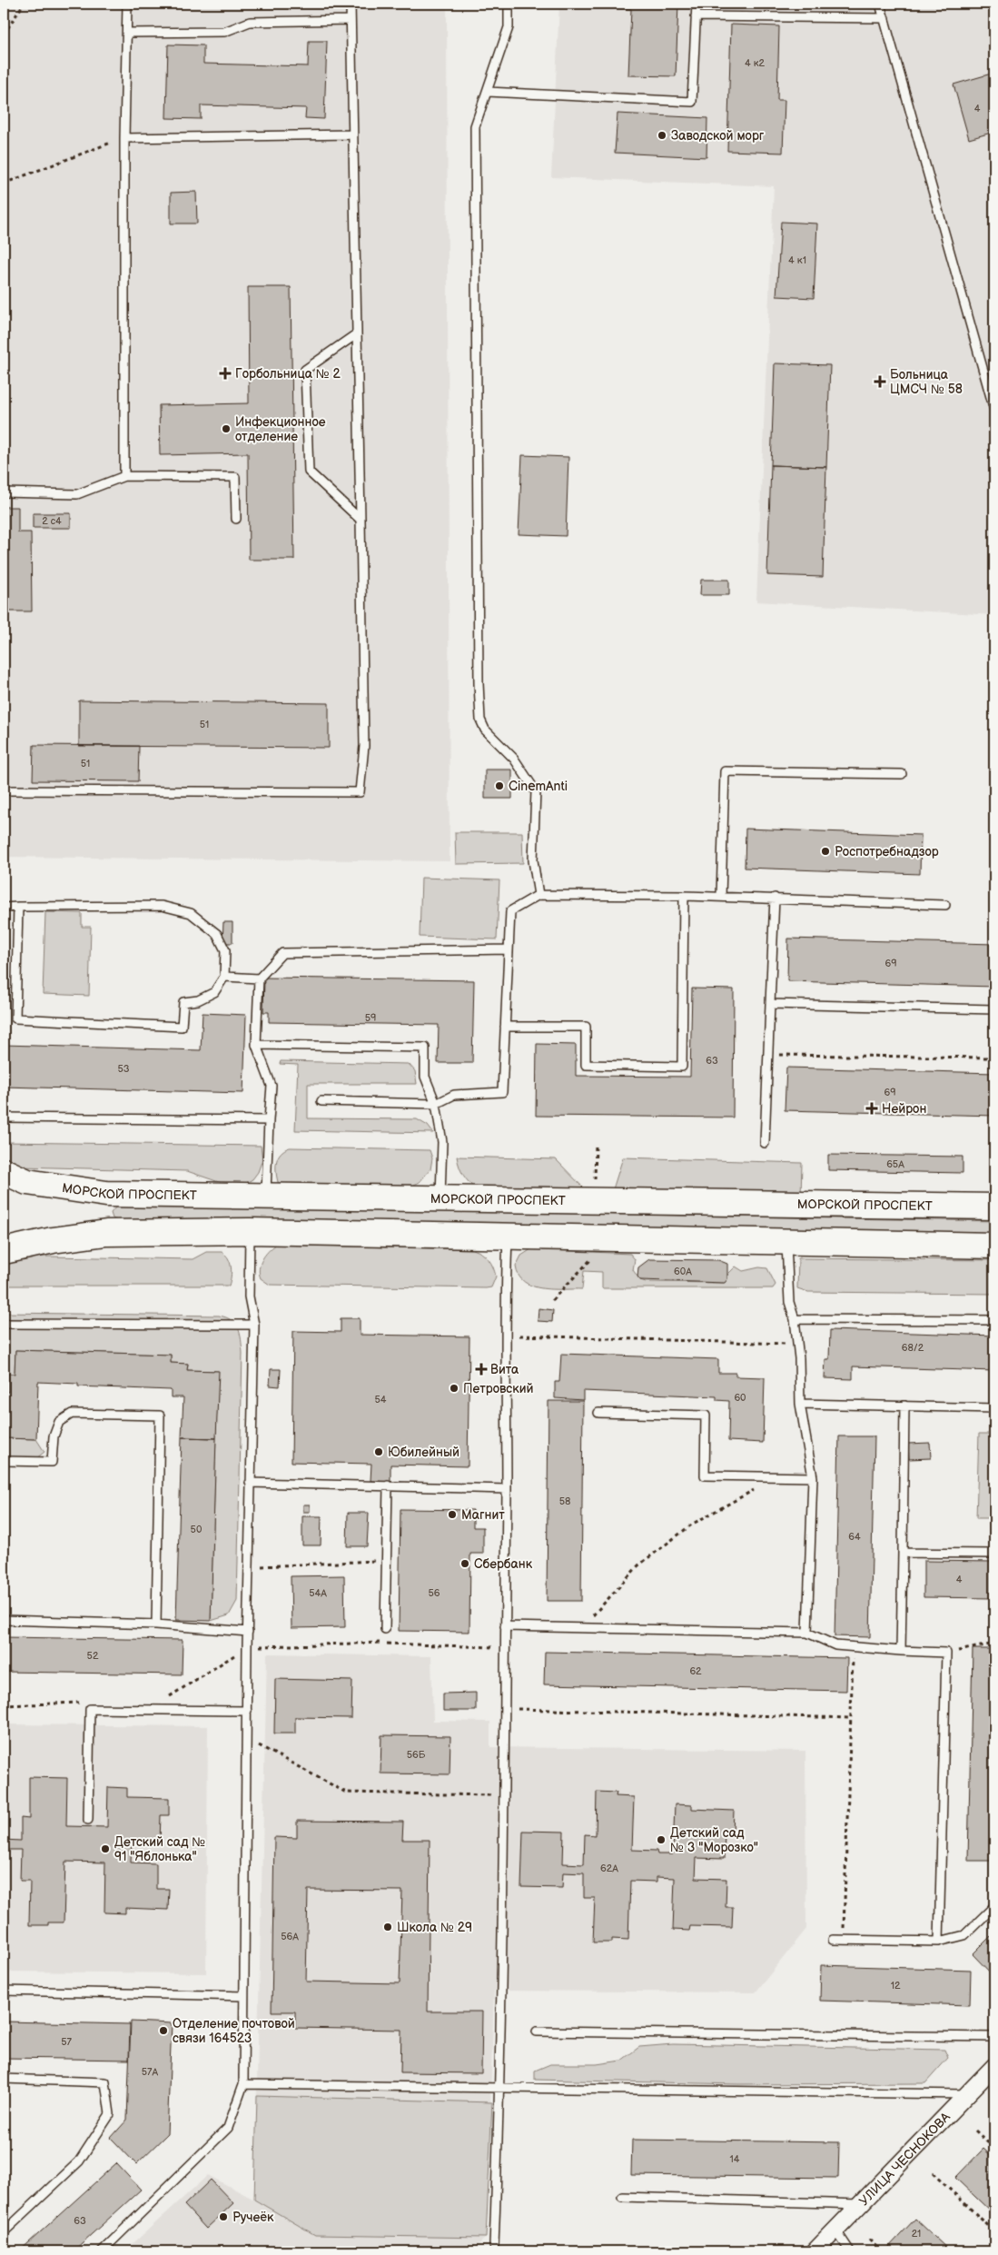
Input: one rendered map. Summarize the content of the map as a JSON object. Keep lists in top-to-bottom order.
{
  "streets": {
    "main road": ["МОРСКОЙ ПРОСПЕКТ"],
    "street": ["УЛИЦА ЧЕСНОКОВА"]
  },
  "places": {
    "other": [
      "Заводской морг",
      "Инфекционное отделение",
      "CinemAnti",
      "Роспотребнадзор",
      "Петровский",
      "Юбилейный",
      "Магнит",
      "Сбербанк",
      "Детский сад № 3 \"Морозко\"",
      "Детский сад № 91 \"Яблонька\"",
      "Школа № 29",
      "Отделение почтовой связи 164523",
      "Ручеёк"
    ],
    "health": [
      "Горбольница № 2",
      "Больница ЦМСЧ № 58",
      "Нейрон",
      "Вита"
    ]
  },
  "house_numbers": [
    "4 к2",
    "4",
    "4 к1",
    "2 с4",
    "51",
    "51",
    "69",
    "59",
    "63",
    "53",
    "69",
    "65А",
    "60А",
    "68/2",
    "60",
    "54",
    "58",
    "50",
    "64",
    "4",
    "54А",
    "56",
    "52",
    "62",
    "56Б",
    "62А",
    "56А",
    "12",
    "57",
    "57А",
    "14",
    "63",
    "21"
  ]
}
